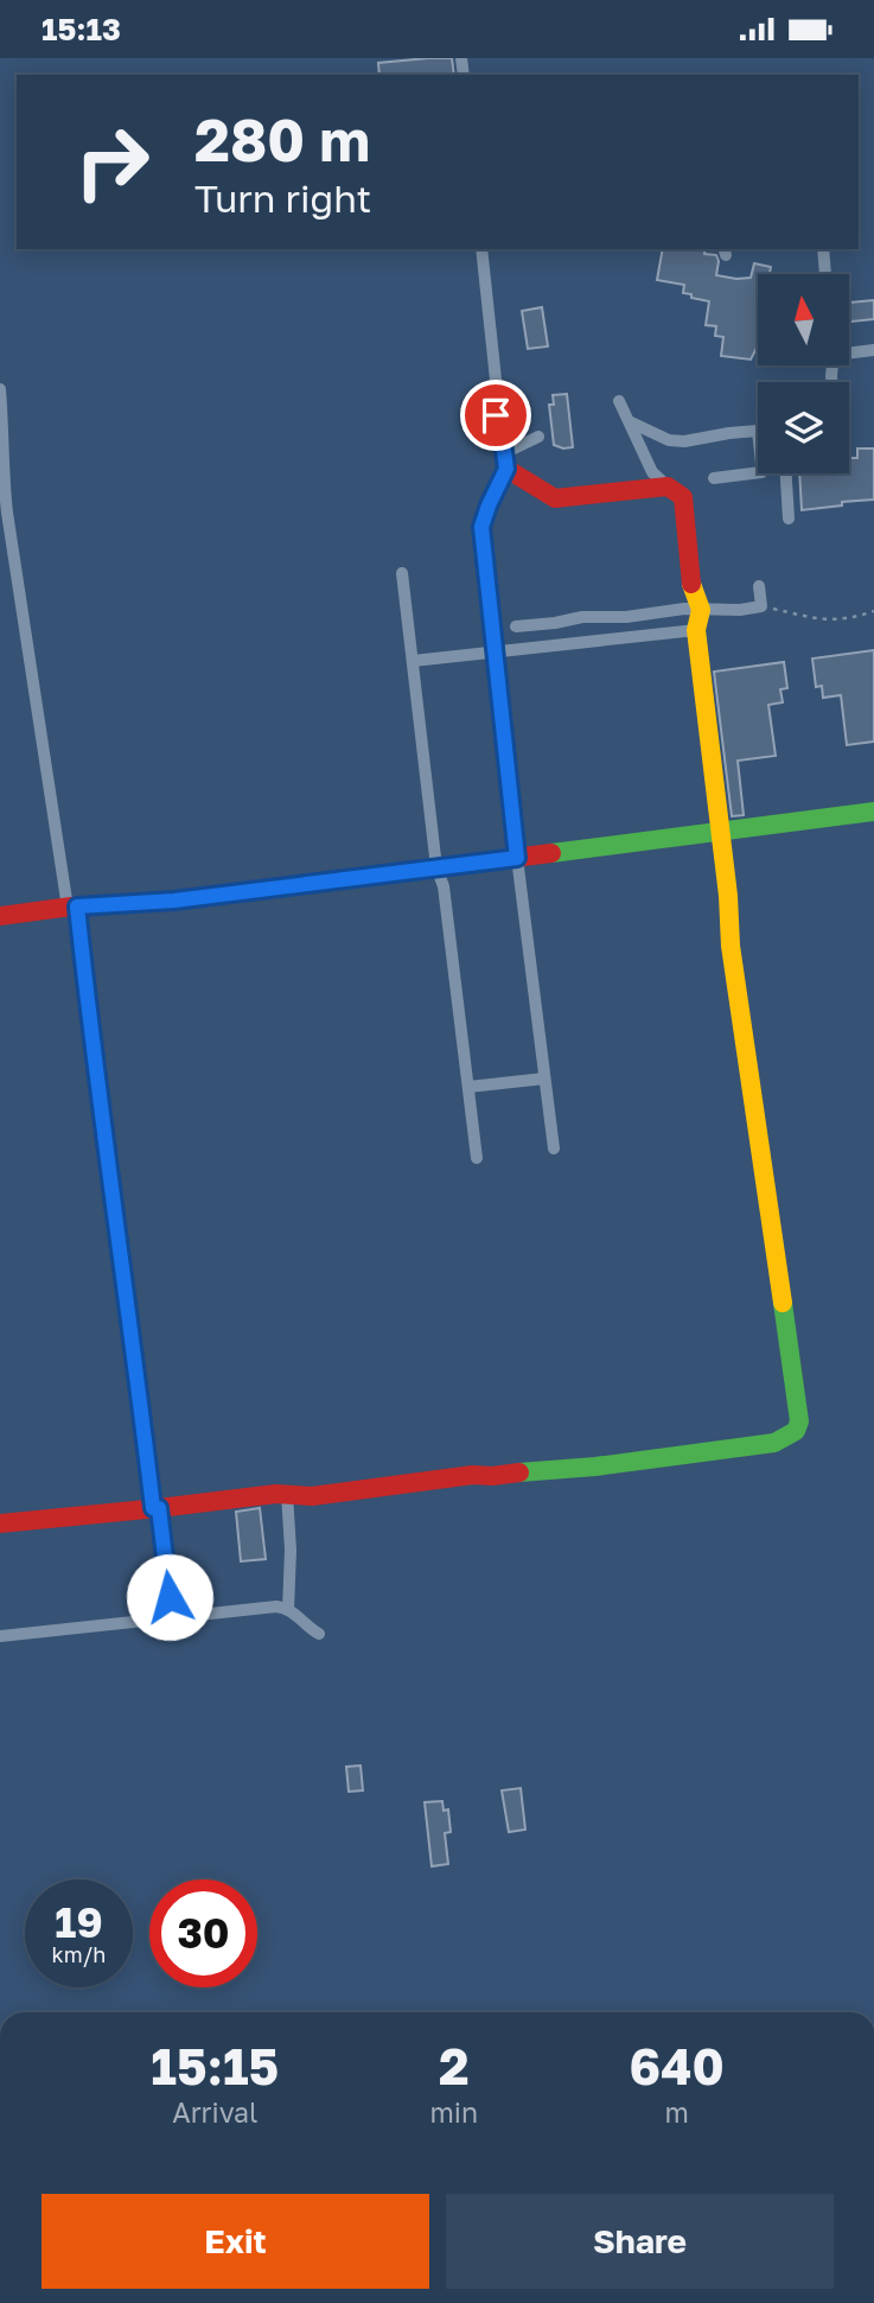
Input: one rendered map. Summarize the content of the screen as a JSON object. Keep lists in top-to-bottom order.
{
  "north": "top",
  "page": {
    "status": "15:13",
    "turn": ["280 m", "Turn right"],
    "speed": "19 km/h",
    "limit": "30",
    "eta": [
      "15:15",
      "Arrival",
      "2",
      "min",
      "640",
      "m"
    ],
    "buttons": ["Exit", "Share"]
  }
}
